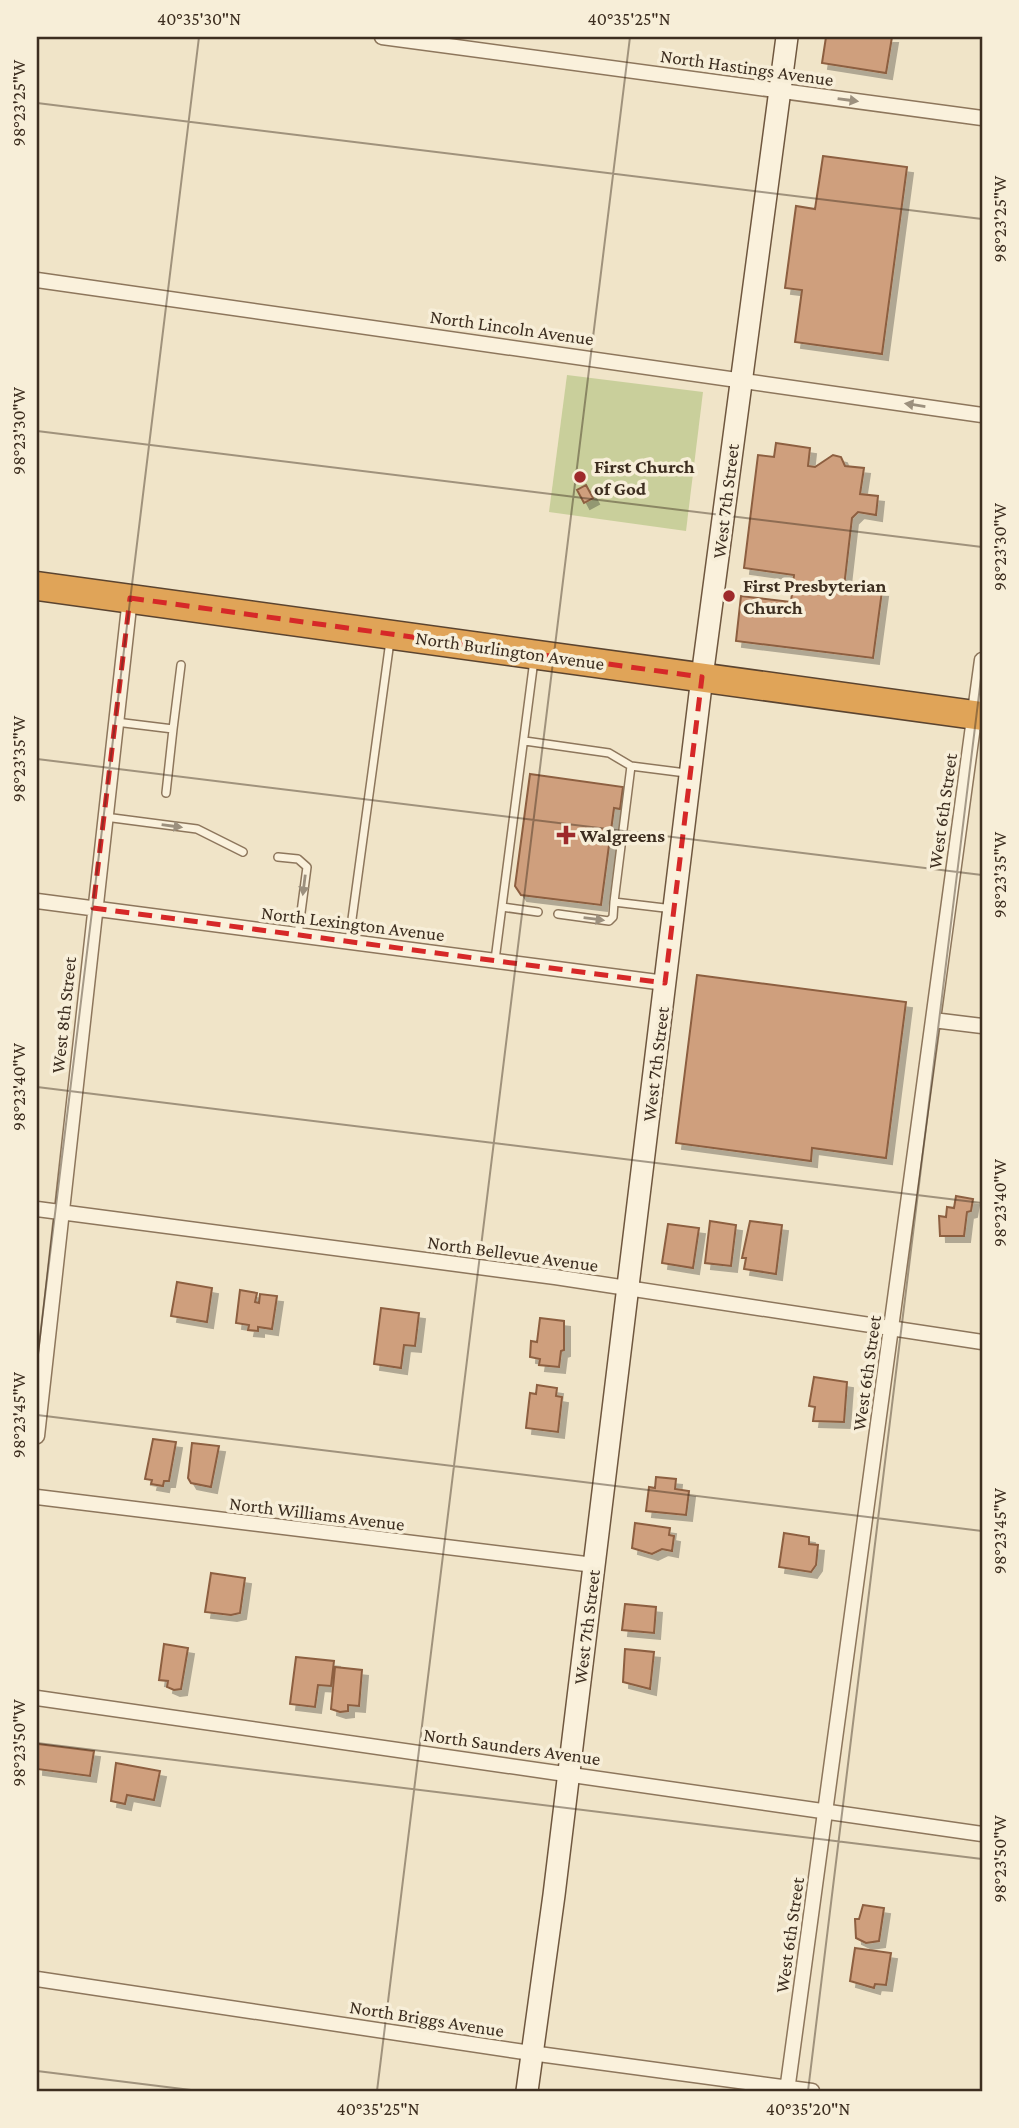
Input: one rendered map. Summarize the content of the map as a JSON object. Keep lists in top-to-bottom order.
{
  "streets": {
    "highway": ["North Burlington Avenue"],
    "main road": ["West 7th Street"],
    "street": [
      "North Hastings Avenue",
      "North Lincoln Avenue",
      "West 6th Street",
      "North Lexington Avenue",
      "West 8th Street",
      "North Bellevue Avenue",
      "North Williams Avenue",
      "North Saunders Avenue",
      "North Briggs Avenue"
    ]
  },
  "crossings": [
    ["North Hastings Avenue", "West 7th Street"],
    ["North Lincoln Avenue", "West 7th Street"],
    ["West 7th Street", "North Burlington Avenue"],
    ["West 7th Street", "North Lexington Avenue"],
    ["West 7th Street", "North Bellevue Avenue"],
    ["West 7th Street", "North Williams Avenue"],
    ["West 7th Street", "North Saunders Avenue"],
    ["West 7th Street", "North Briggs Avenue"],
    ["North Burlington Avenue", "West 6th Street"],
    ["North Burlington Avenue", "West 8th Street"],
    ["West 6th Street", "North Bellevue Avenue"],
    ["West 6th Street", "North Saunders Avenue"],
    ["West 6th Street", "North Briggs Avenue"],
    ["North Lexington Avenue", "West 8th Street"],
    ["West 8th Street", "North Bellevue Avenue"]
  ],
  "places": {
    "other": ["First Church of God", "First Presbyterian Church"],
    "health": ["Walgreens"]
  },
  "coordinates": [
    "40°35'30\"N",
    "40°35'25\"N",
    "98°23'25\"W",
    "98°23'30\"W",
    "98°23'35\"W",
    "98°23'40\"W",
    "98°23'45\"W",
    "98°23'50\"W",
    "40°35'20\"N"
  ]
}
